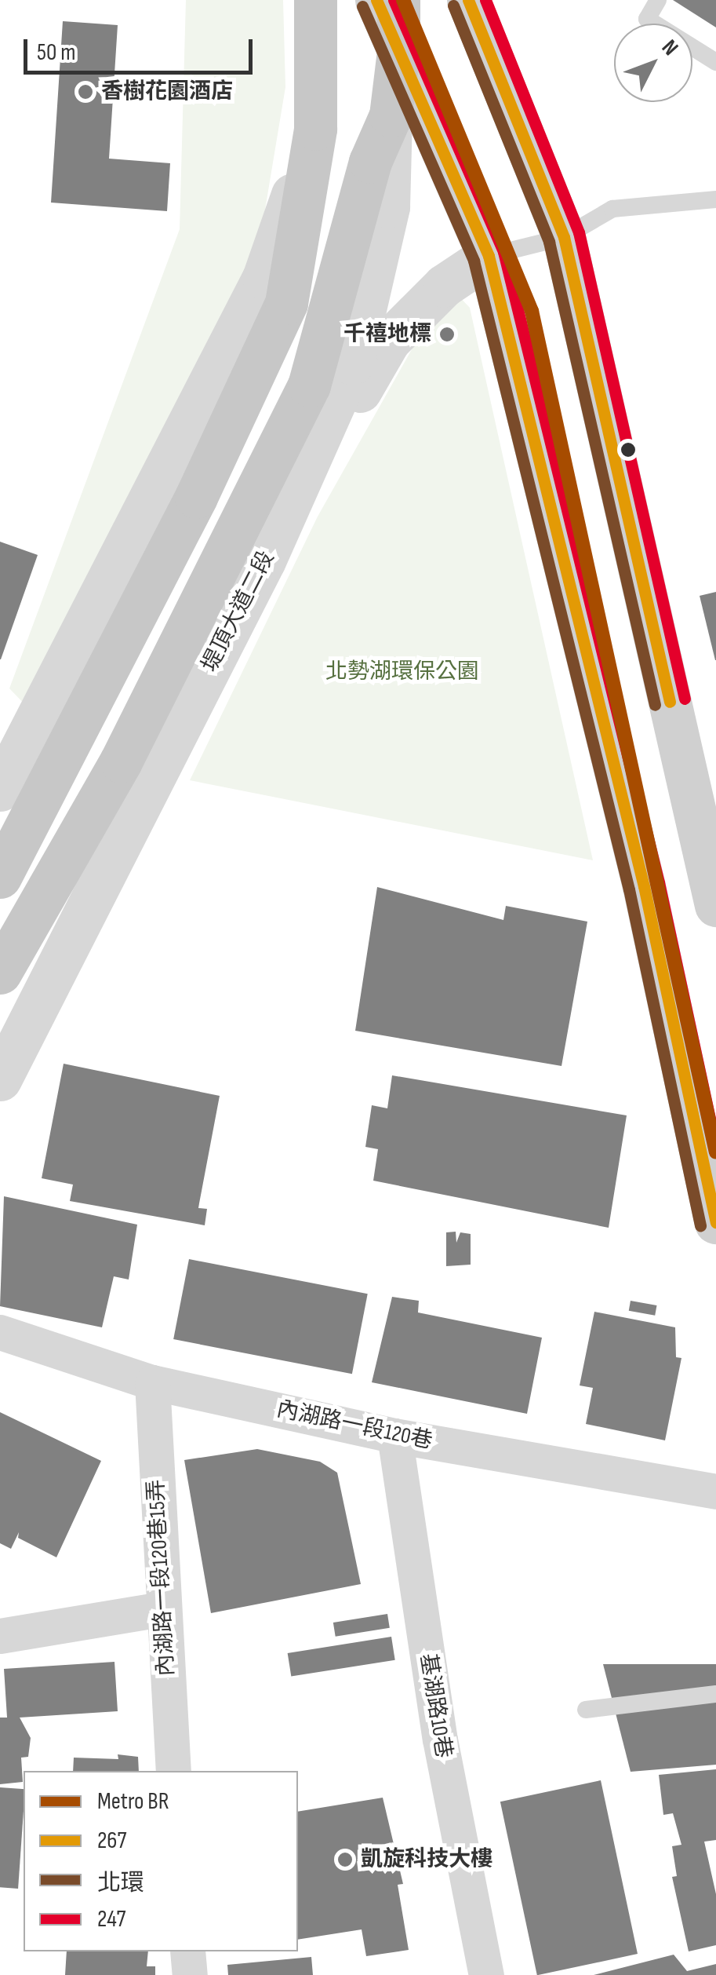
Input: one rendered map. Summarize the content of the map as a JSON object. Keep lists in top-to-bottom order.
{
  "streets": {
    "highway": ["堤頂大道二段"],
    "street": ["內湖路一段120巷", "內湖路一段120巷15弄", "基湖路10巷"]
  },
  "crossings": [
    ["內湖路一段120巷", "內湖路一段120巷15弄"],
    ["內湖路一段120巷", "基湖路10巷"]
  ],
  "parks": ["北勢湖環保公園"],
  "places": ["香樹花園酒店", "千禧地標", "凱旋科技大樓"],
  "lines": [
    "metro line BR",
    "transit line 267",
    "transit line 247",
    "transit line 北環"
  ],
  "legend": [
    "Metro BR",
    "267",
    "北環",
    "247"
  ],
  "scale_bar": "50 m",
  "north": "top right"
}
